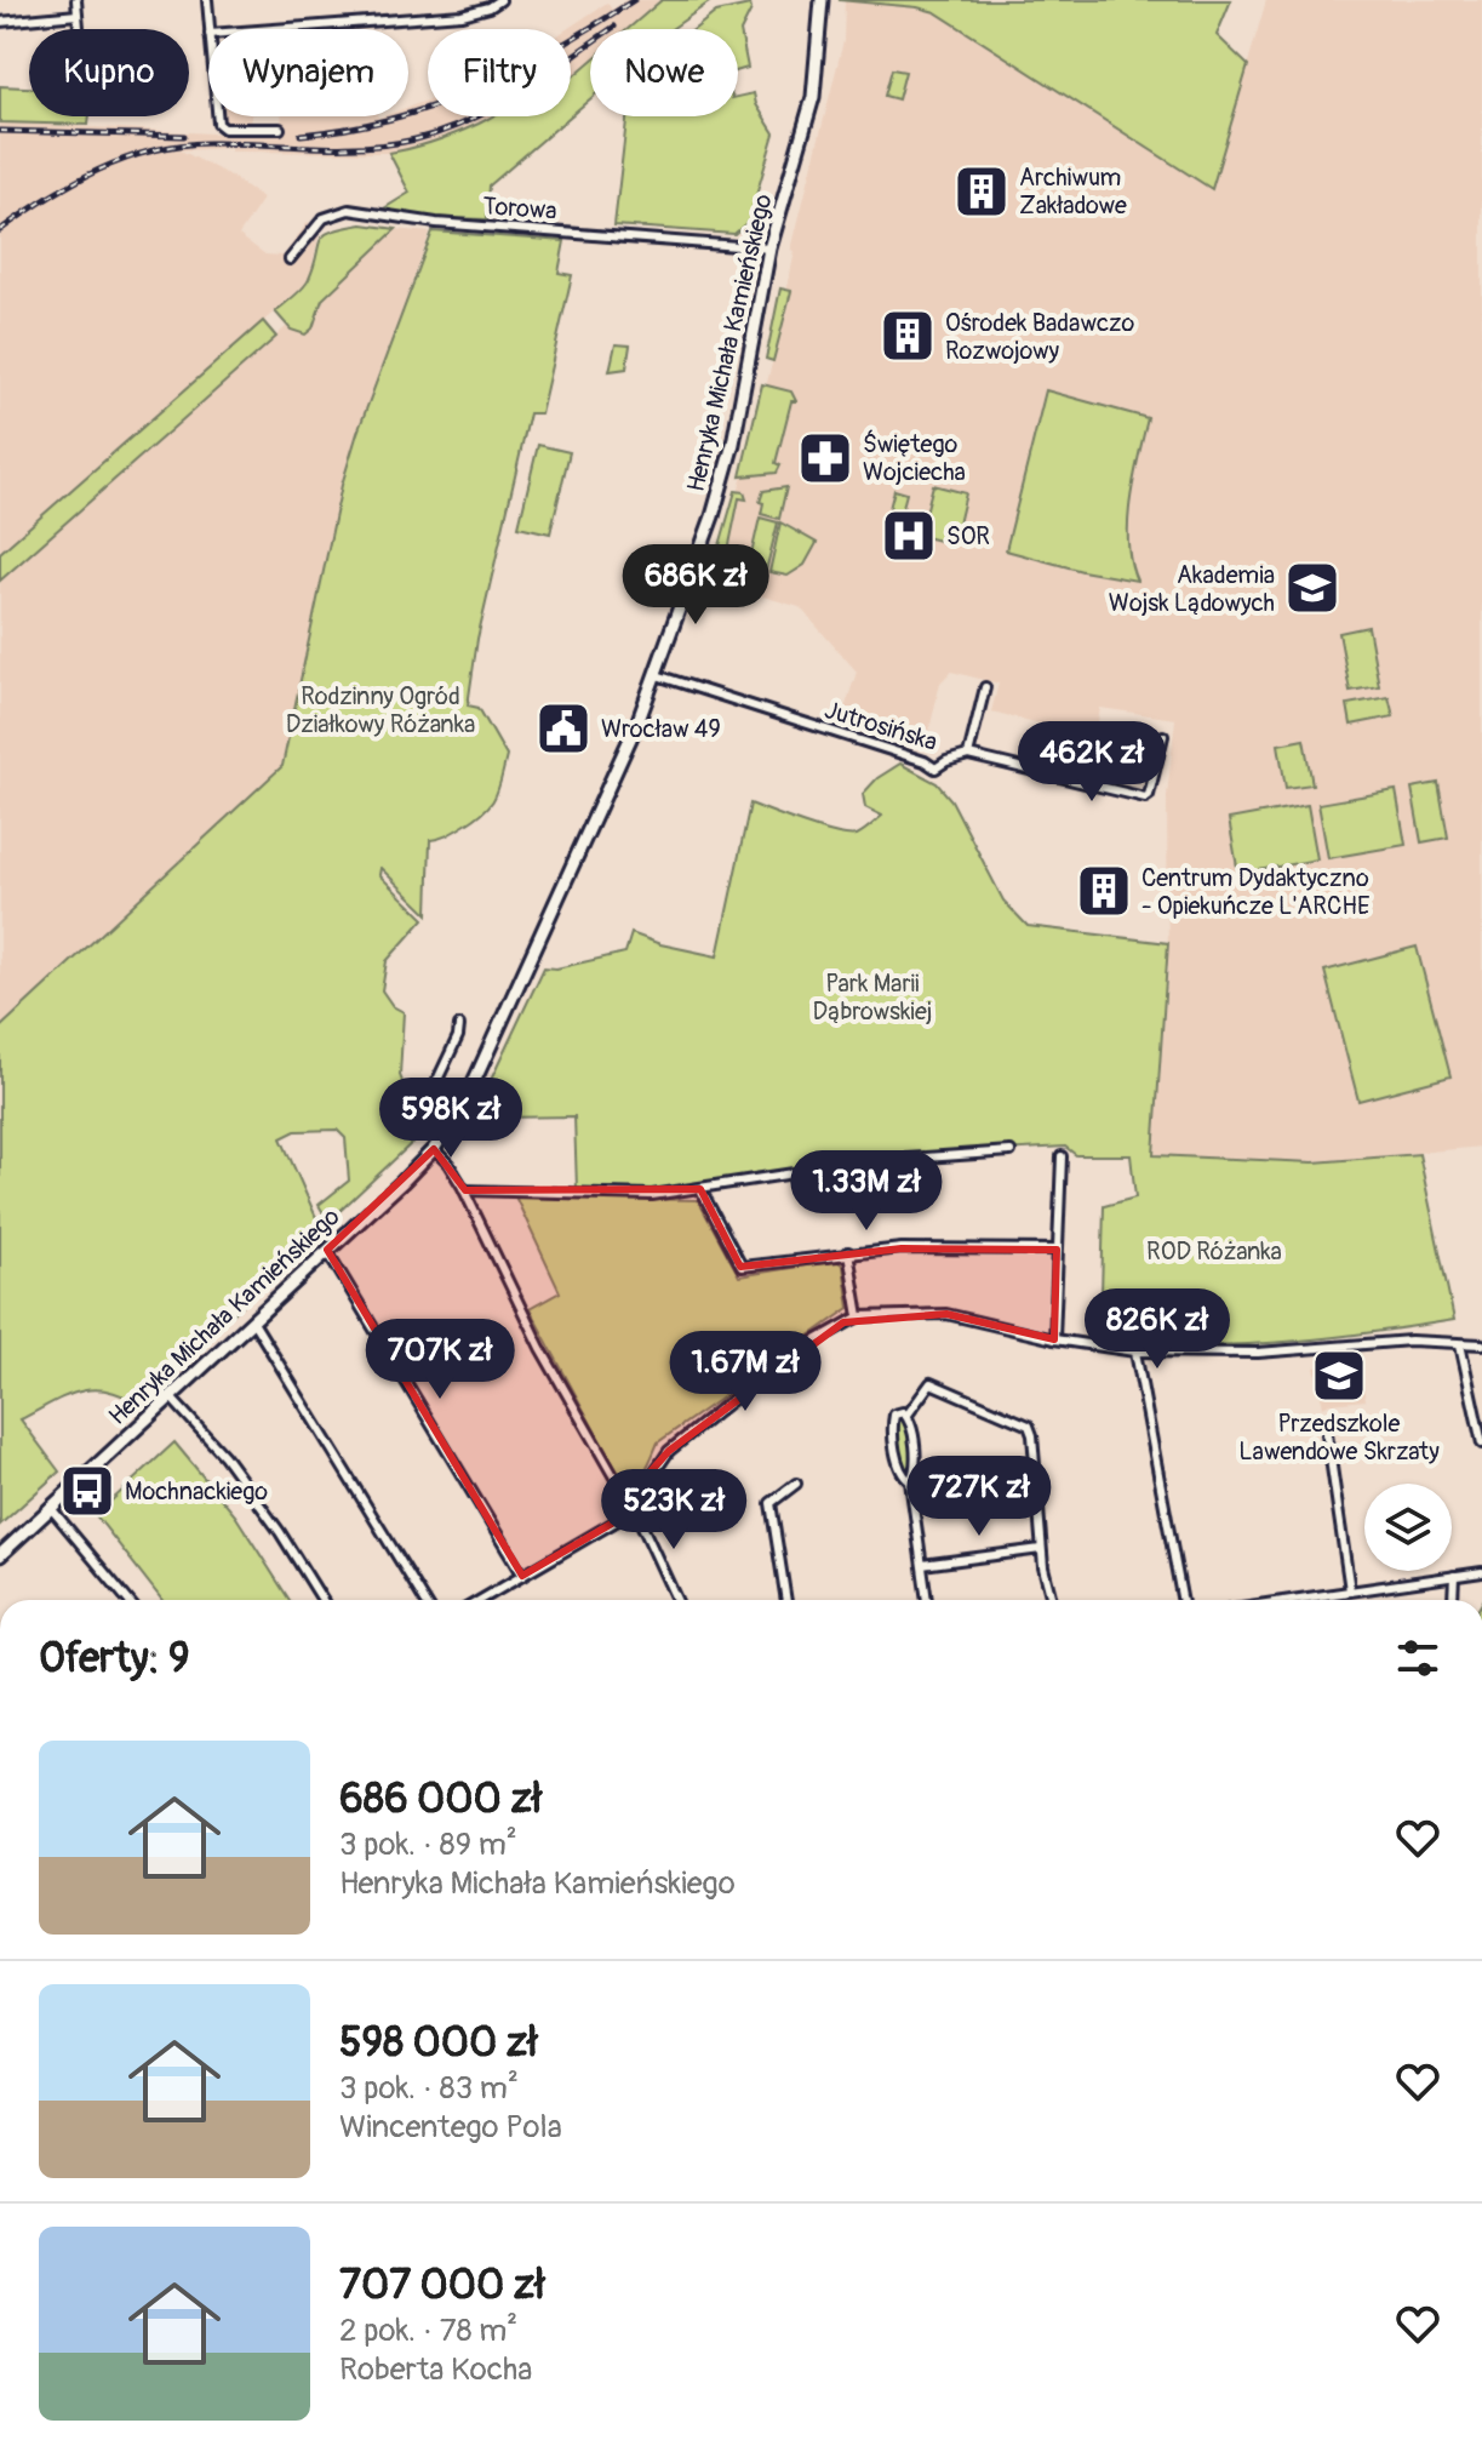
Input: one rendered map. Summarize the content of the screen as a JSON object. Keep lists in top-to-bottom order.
{
  "streets": {
    "street": ["Torowa", "Henryka Michała Kamieńskiego", "Jutrosińska"]
  },
  "crossings": [
    ["Torowa", "Henryka Michała Kamieńskiego"],
    ["Henryka Michała Kamieńskiego", "Jutrosińska"]
  ],
  "parks": ["Rodzinny Ogród Działkowy Różanka", "Park Marii Dąbrowskiej", "ROD Różanka"],
  "places": {
    "building": ["Archiwum Zakładowe", "Ośrodek Badawczo Rozwojowy", "Centrum Dydaktyczno - Opiekuńcze L'ARCHE"],
    "pharmacy": ["Świętego Wojciecha"],
    "hospital": ["SOR"],
    "school or university": ["Akademia Wojsk Lądowych", "Przedszkole Lawendowe Skrzaty"],
    "public building": ["Wrocław 49"],
    "bus stop": ["Mochnackiego"]
  },
  "page": {
    "chip": [
      "Kupno",
      "Wynajem",
      "Filtry",
      "Nowe"
    ],
    "price": [
      "686K zł",
      "462K zł",
      "598K zł",
      "1.33M zł",
      "826K zł",
      "707K zł",
      "1.67M zł",
      "727K zł",
      "523K zł"
    ],
    "heading": "Oferty: 9",
    "list": [
      {
        "name": "686 000 zł",
        "note": "3 pok. · 89 m² · Henryka Michała Kamieńskiego"
      },
      {
        "name": "598 000 zł",
        "note": "3 pok. · 83 m² · Wincentego Pola"
      },
      {
        "name": "707 000 zł",
        "note": "2 pok. · 78 m² · Roberta Kocha"
      }
    ]
  }
}
